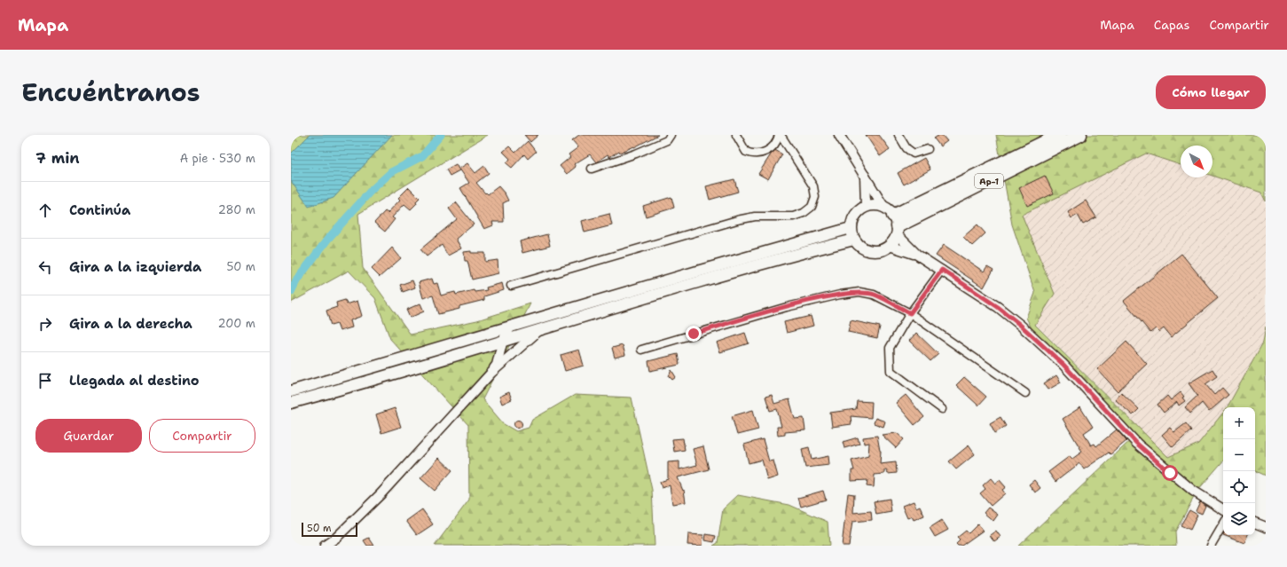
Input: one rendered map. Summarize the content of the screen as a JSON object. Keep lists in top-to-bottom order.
{
  "streets": {
    "highway": ["Ap-1"]
  },
  "scale_bar": "50 m",
  "north": "bottom right",
  "page": {
    "header": "Mapa",
    "nav": ["Mapa", "Capas", "Compartir"],
    "title": "Encuéntranos",
    "buttons": [
      "Cómo llegar",
      ["Guardar", "Compartir"]
    ],
    "heading": ["7 min", "A pie · 530 m"],
    "list": [
      ["Continúa", "280 m"],
      ["Gira a la izquierda", "50 m"],
      ["Gira a la derecha", "200 m"],
      "Llegada al destino"
    ],
    "map_buttons": ["+", "−"],
    "scale": "50 m"
  }
}
